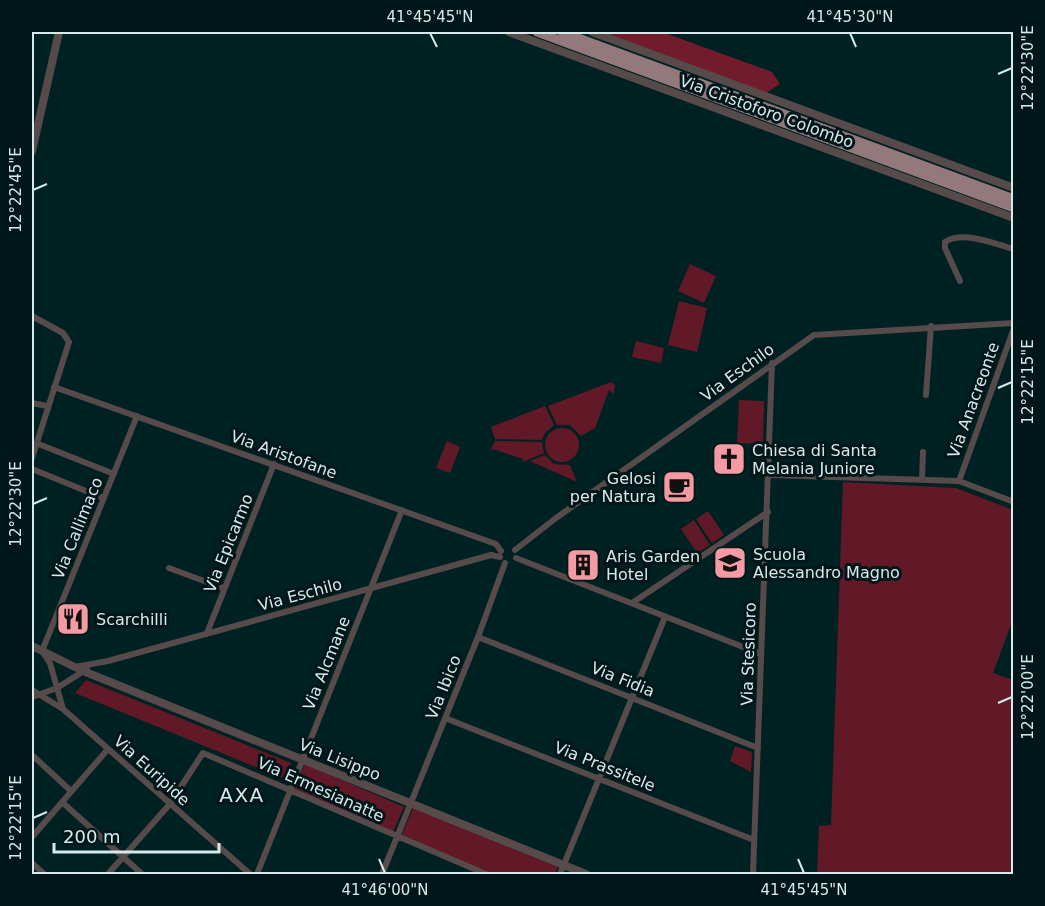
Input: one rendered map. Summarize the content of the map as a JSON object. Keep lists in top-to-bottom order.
{
  "streets": {
    "main road": ["Via Cristoforo Colombo"],
    "street": [
      "Via Eschilo",
      "Via Anacreonte",
      "Via Aristofane",
      "Via Callimaco",
      "Via Epicarmo",
      "Via Stesicoro",
      "Via Alcmane",
      "Via Fidia",
      "Via Ibico",
      "Via Lisippo",
      "Via Prassitele",
      "Via Euripide",
      "Via Ermesianatte"
    ]
  },
  "crossings": [
    ["Via Eschilo", "Via Aristofane"],
    ["Via Eschilo", "Via Epicarmo"],
    ["Via Eschilo", "Via Stesicoro"],
    ["Via Eschilo", "Via Alcmane"],
    ["Via Eschilo", "Via Ibico"],
    ["Via Aristofane", "Via Callimaco"],
    ["Via Aristofane", "Via Epicarmo"],
    ["Via Aristofane", "Via Alcmane"],
    ["Via Aristofane", "Via Ibico"],
    ["Via Callimaco", "Via Lisippo"],
    ["Via Stesicoro", "Via Fidia"],
    ["Via Stesicoro", "Via Prassitele"],
    ["Via Alcmane", "Via Lisippo"],
    ["Via Alcmane", "Via Ermesianatte"],
    ["Via Fidia", "Via Ibico"],
    ["Via Ibico", "Via Lisippo"],
    ["Via Ibico", "Via Prassitele"],
    ["Via Ibico", "Via Ermesianatte"],
    ["Via Euripide", "Via Ermesianatte"]
  ],
  "districts": ["AXA"],
  "places": {
    "church": ["Chiesa di Santa Melania Juniore"],
    "cafe": ["Gelosi per Natura"],
    "school or university": ["Scuola Alessandro Magno"],
    "building": ["Aris Garden Hotel"],
    "restaurant": ["Scarchilli"]
  },
  "scale_bar": "200 m",
  "coordinates": [
    "41°45'45\"N",
    "41°45'30\"N",
    "12°22'30\"E",
    "12°22'45\"E",
    "12°22'15\"E",
    "12°22'00\"E",
    "41°46'00\"N"
  ]
}
